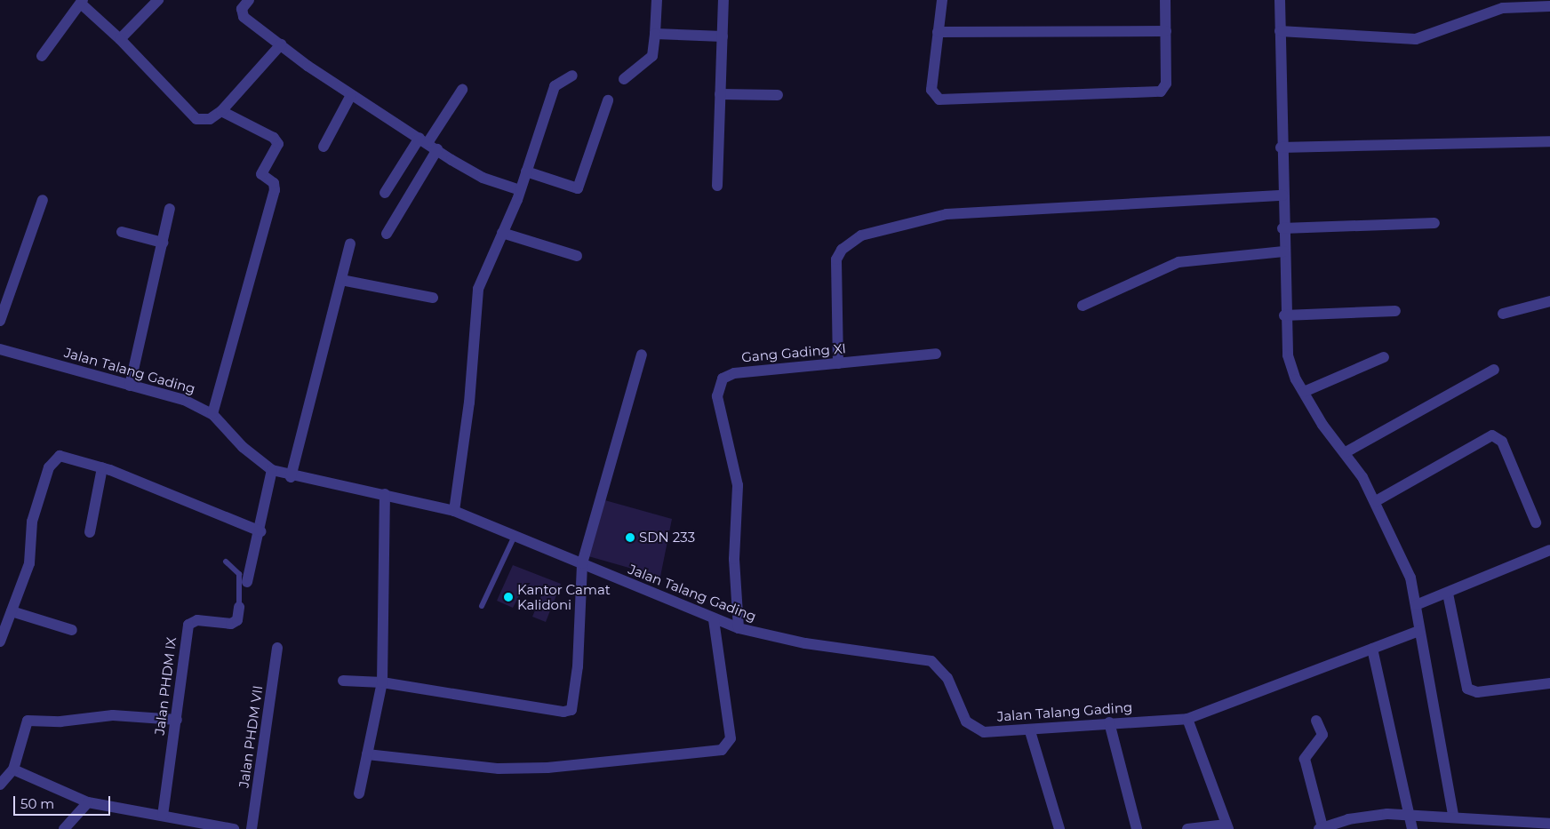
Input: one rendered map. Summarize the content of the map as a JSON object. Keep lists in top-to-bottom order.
{
  "streets": {
    "street": [
      "Gang Gading XI",
      "Jalan Talang Gading",
      "Jalan PHDM IX",
      "Jalan PHDM VII"
    ]
  },
  "crossings": [
    ["Gang Gading XI", "Jalan Talang Gading"]
  ],
  "places": ["SDN 233", "Kantor Camat Kalidoni"],
  "scale_bar": "50 m"
}
